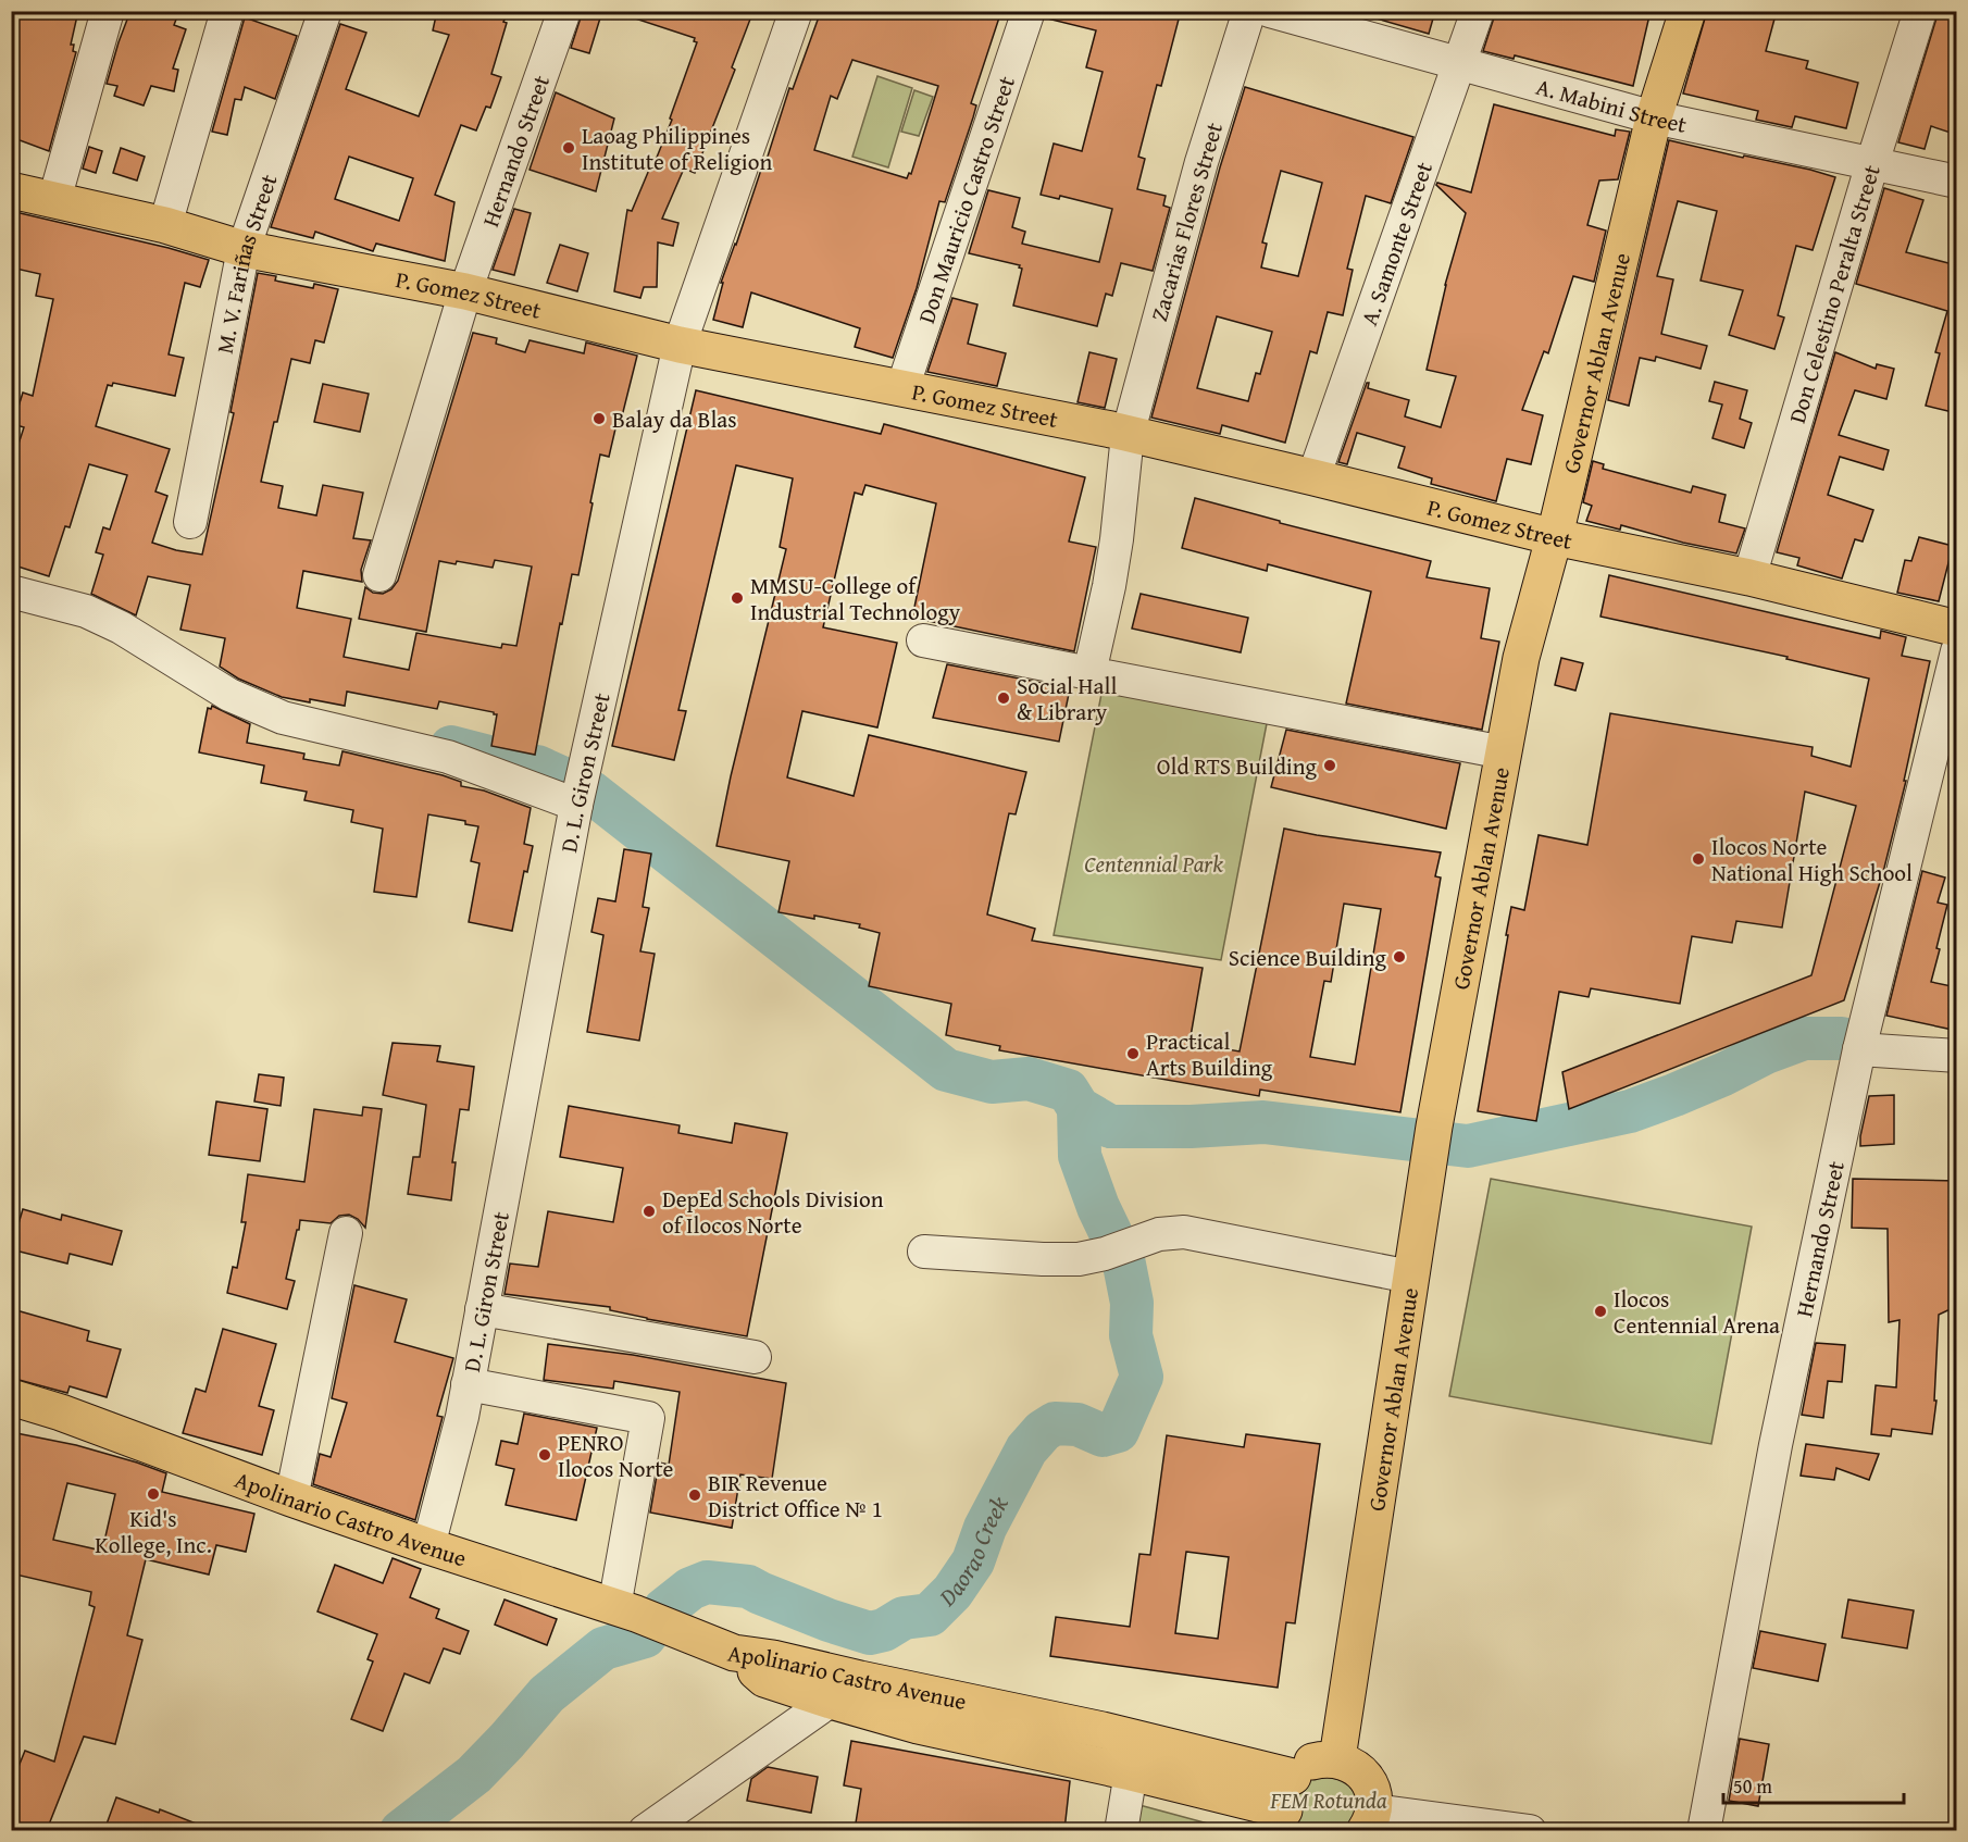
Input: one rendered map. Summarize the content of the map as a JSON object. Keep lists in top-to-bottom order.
{
  "streets": {
    "main road": ["P. Gomez Street", "Governor Ablan Avenue", "Apolinario Castro Avenue"],
    "street": [
      "A. Mabini Street",
      "Hernando Street",
      "Don Mauricio Castro Street",
      "Zacarias Flores Street",
      "A. Samonte Street",
      "M. V. Fariñas Street",
      "Don Celestino Peralta Street",
      "D. L. Giron Street"
    ]
  },
  "crossings": [
    ["A. Mabini Street", "A. Samonte Street"],
    ["A. Mabini Street", "Don Celestino Peralta Street"],
    ["A. Mabini Street", "Governor Ablan Avenue"],
    ["Hernando Street", "P. Gomez Street"],
    ["Don Mauricio Castro Street", "P. Gomez Street"],
    ["Zacarias Flores Street", "P. Gomez Street"],
    ["A. Samonte Street", "P. Gomez Street"],
    ["M. V. Fariñas Street", "P. Gomez Street"],
    ["P. Gomez Street", "Don Celestino Peralta Street"],
    ["P. Gomez Street", "Governor Ablan Avenue"],
    ["P. Gomez Street", "D. L. Giron Street"],
    ["D. L. Giron Street", "Apolinario Castro Avenue"]
  ],
  "water": ["Daorao Creek"],
  "parks": ["Centennial Park", "FEM Rotunda"],
  "places": [
    "Laoag Philippines Institute of Religion",
    "Balay da Blas",
    "MMSU-College of Industrial Technology",
    "Social Hall & Library",
    "Old RTS Building",
    "Ilocos Norte National High School",
    "Science Building",
    "Practical Arts Building",
    "DepEd Schools Division of Ilocos Norte",
    "Ilocos Centennial Arena",
    "PENRO Ilocos Norte",
    "Kid's Kollege, Inc.",
    "BIR Revenue District Office № 1"
  ],
  "scale_bar": "50 m"
}
